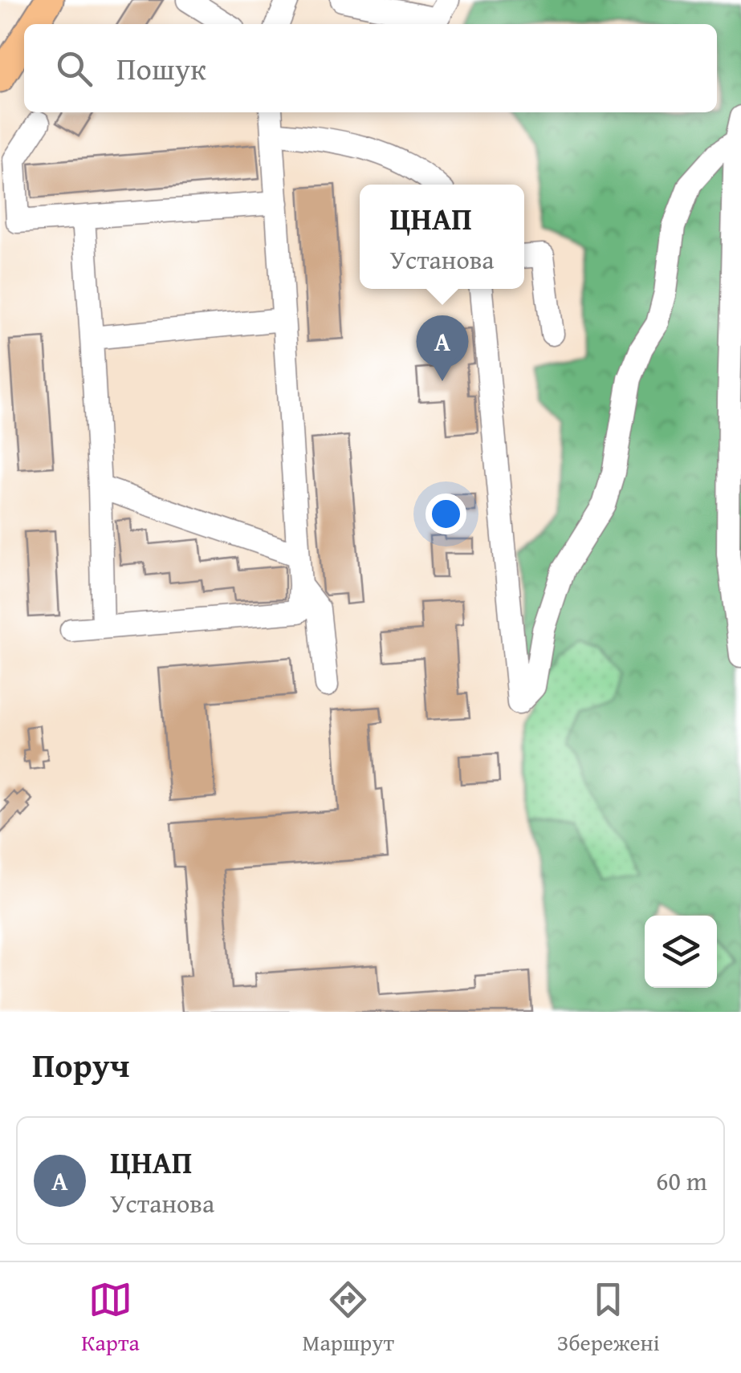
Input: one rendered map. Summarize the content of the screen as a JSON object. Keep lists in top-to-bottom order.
{
  "page": {
    "search": "Пошук",
    "popup": ["ЦНАП", "Установа"],
    "pins": "A",
    "heading": "Поруч",
    "list": [
      {
        "mark": "A",
        "name": "ЦНАП",
        "note": "Установа",
        "value": "60 m"
      }
    ],
    "nav": ["Карта", "Маршрут", "Збережені"]
  }
}
